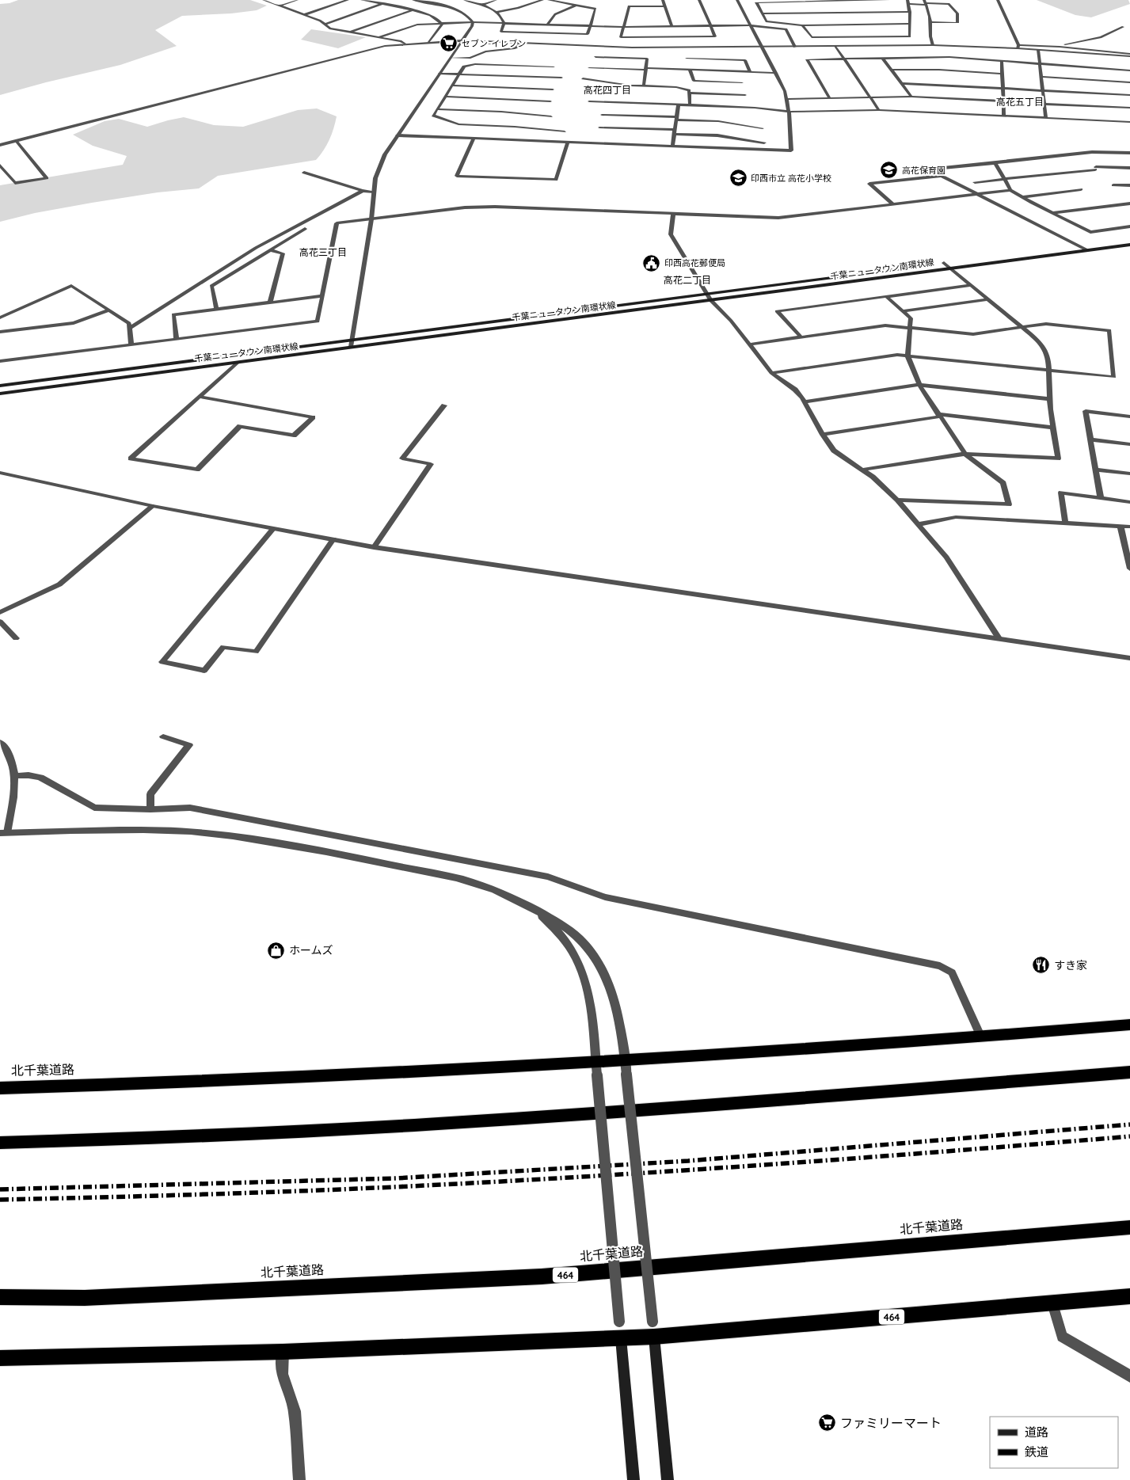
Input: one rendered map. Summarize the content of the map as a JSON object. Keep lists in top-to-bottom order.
{
  "streets": {
    "highway": ["北千葉道路", "464"],
    "main road": ["千葉ニュータウン南環状線"]
  },
  "districts": [
    "高花四丁目",
    "高花五丁目",
    "高花三丁目",
    "高花二丁目"
  ],
  "places": {
    "supermarket": ["セブン-イレブン", "ファミリーマート"],
    "school or university": ["高花保育園", "印西市立 高花小学校"],
    "public building": ["印西高花郵便局"],
    "shop": ["ホームズ"],
    "restaurant": ["すき家"]
  },
  "legend": ["道路", "鉄道"]
}
